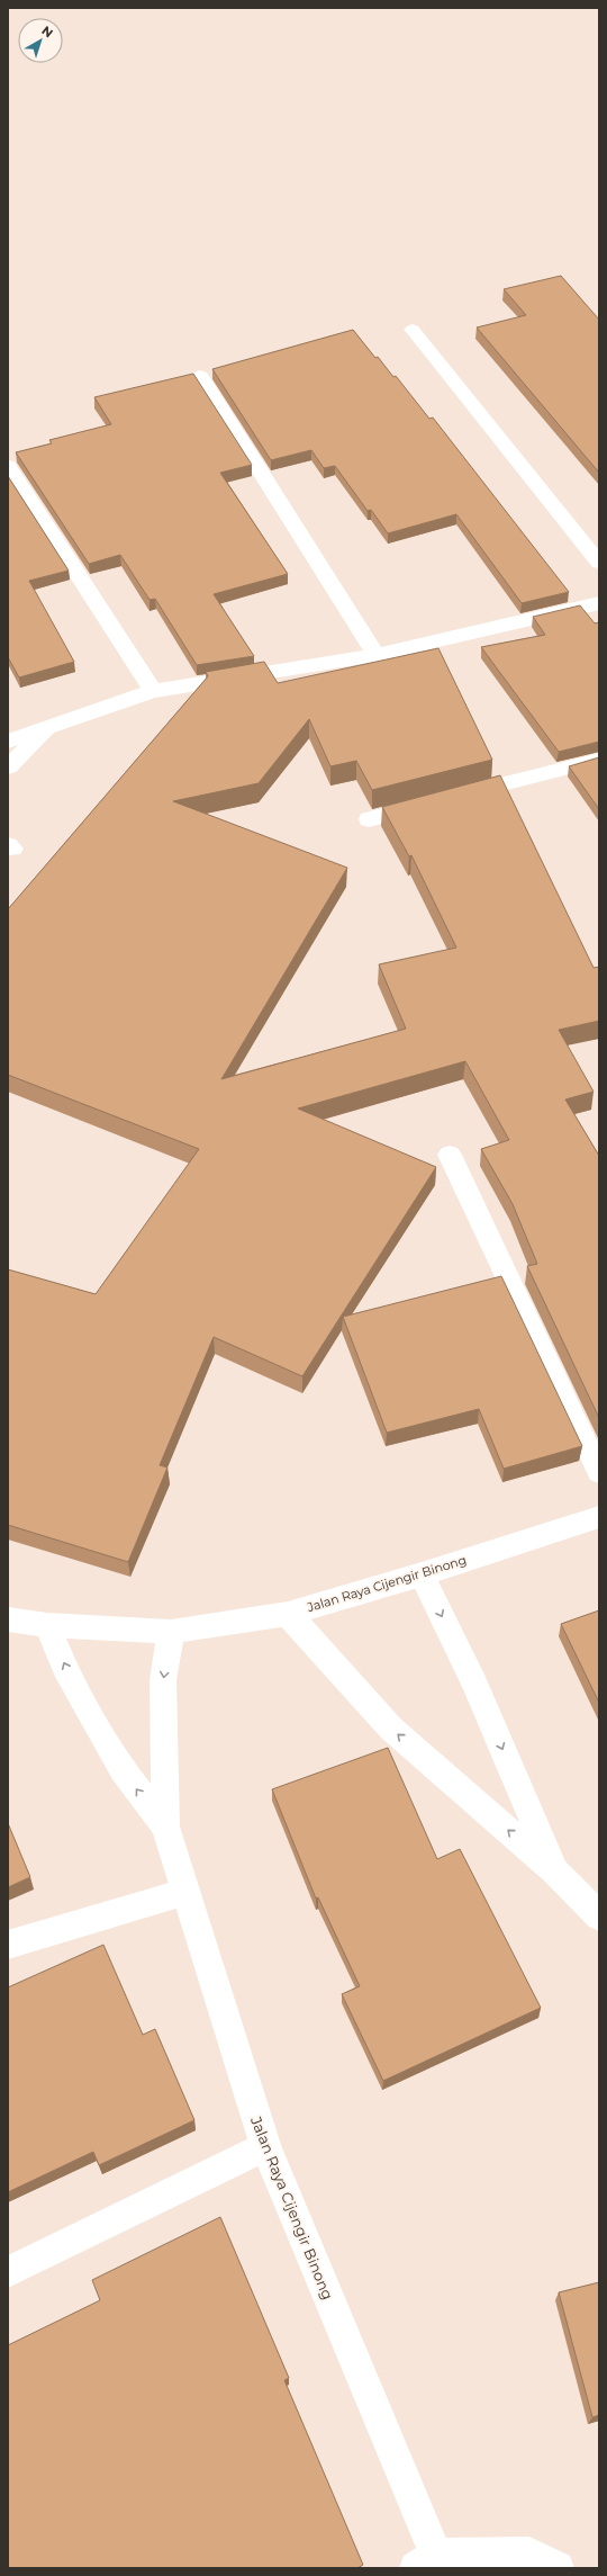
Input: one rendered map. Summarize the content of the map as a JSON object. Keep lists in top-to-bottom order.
{
  "streets": {
    "street": ["Jalan Raya Cijengir Binong"]
  },
  "north": "top right"
}
